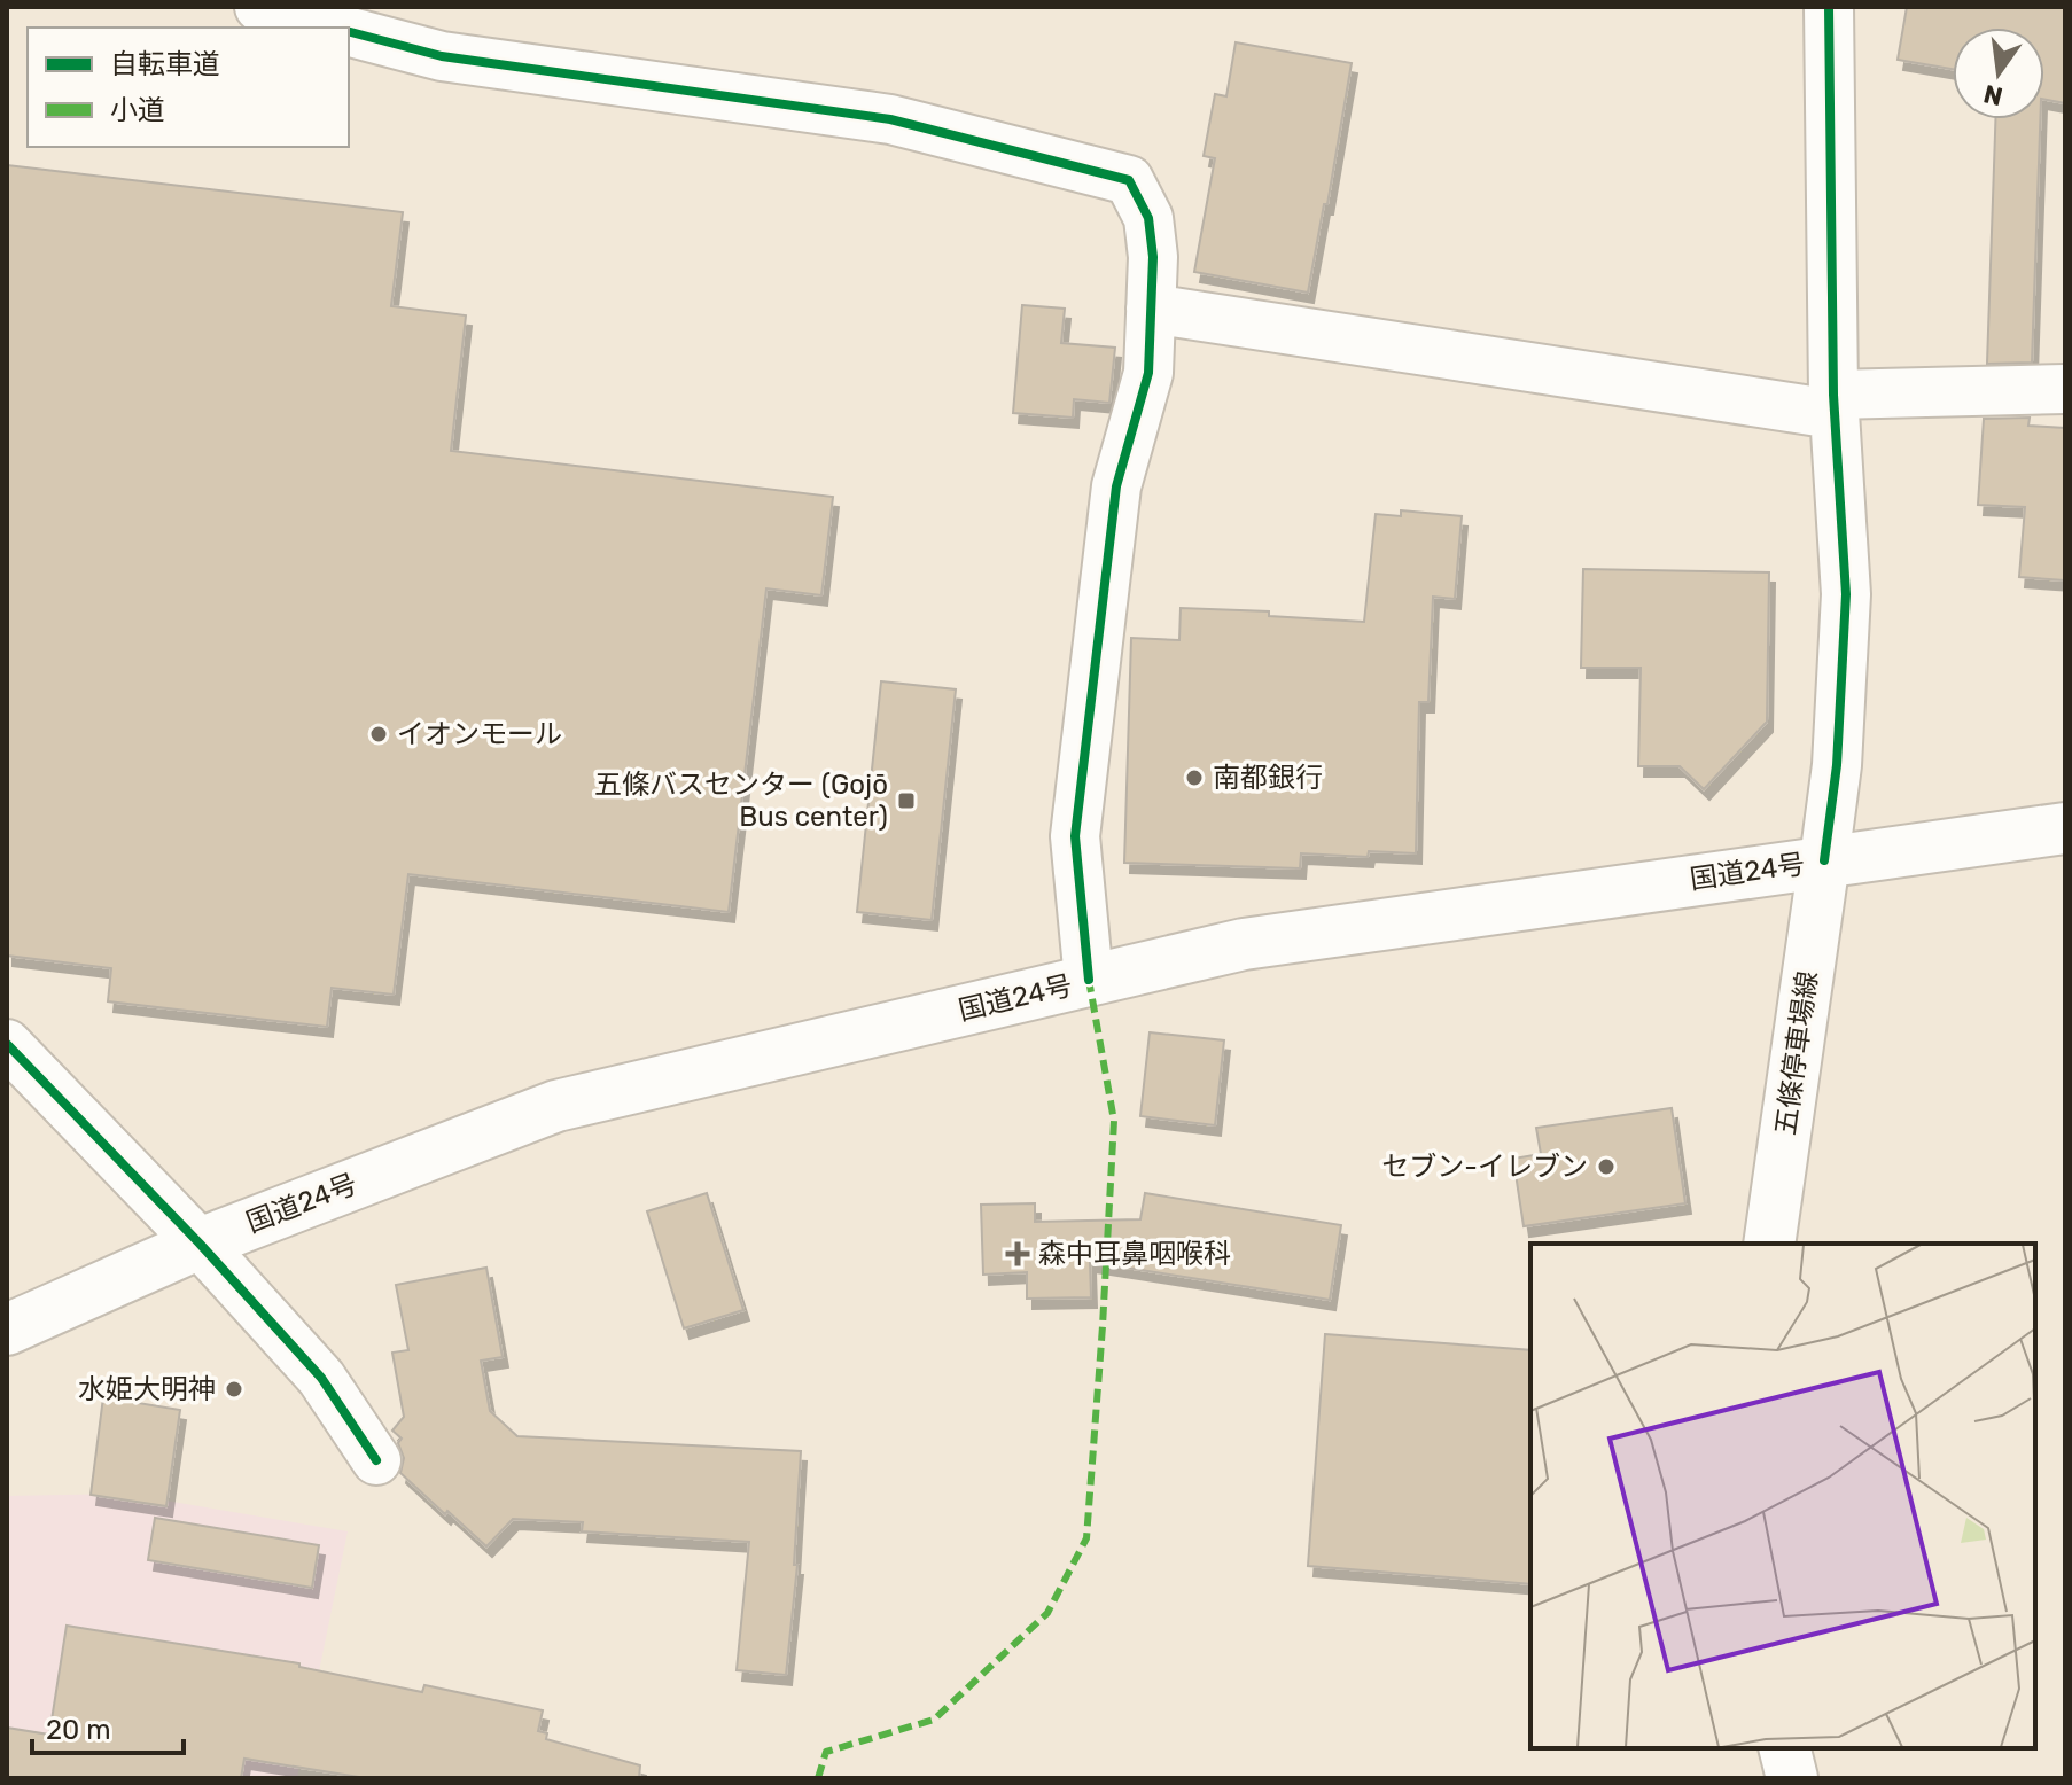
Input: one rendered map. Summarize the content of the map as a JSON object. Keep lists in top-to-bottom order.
{
  "streets": {
    "main road": ["国道24号", "五條停車場線"]
  },
  "crossings": [
    ["国道24号", "五條停車場線"]
  ],
  "places": {
    "other": [
      "イオンモール",
      "南都銀行",
      "セブン-イレブン",
      "水姫大明神"
    ],
    "transit": ["五條バスセンター (Gojō Bus center)"],
    "health": ["森中耳鼻咽喉科"]
  },
  "legend": ["自転車道", "小道"],
  "scale_bar": "20 m",
  "north": "bottom"
}
